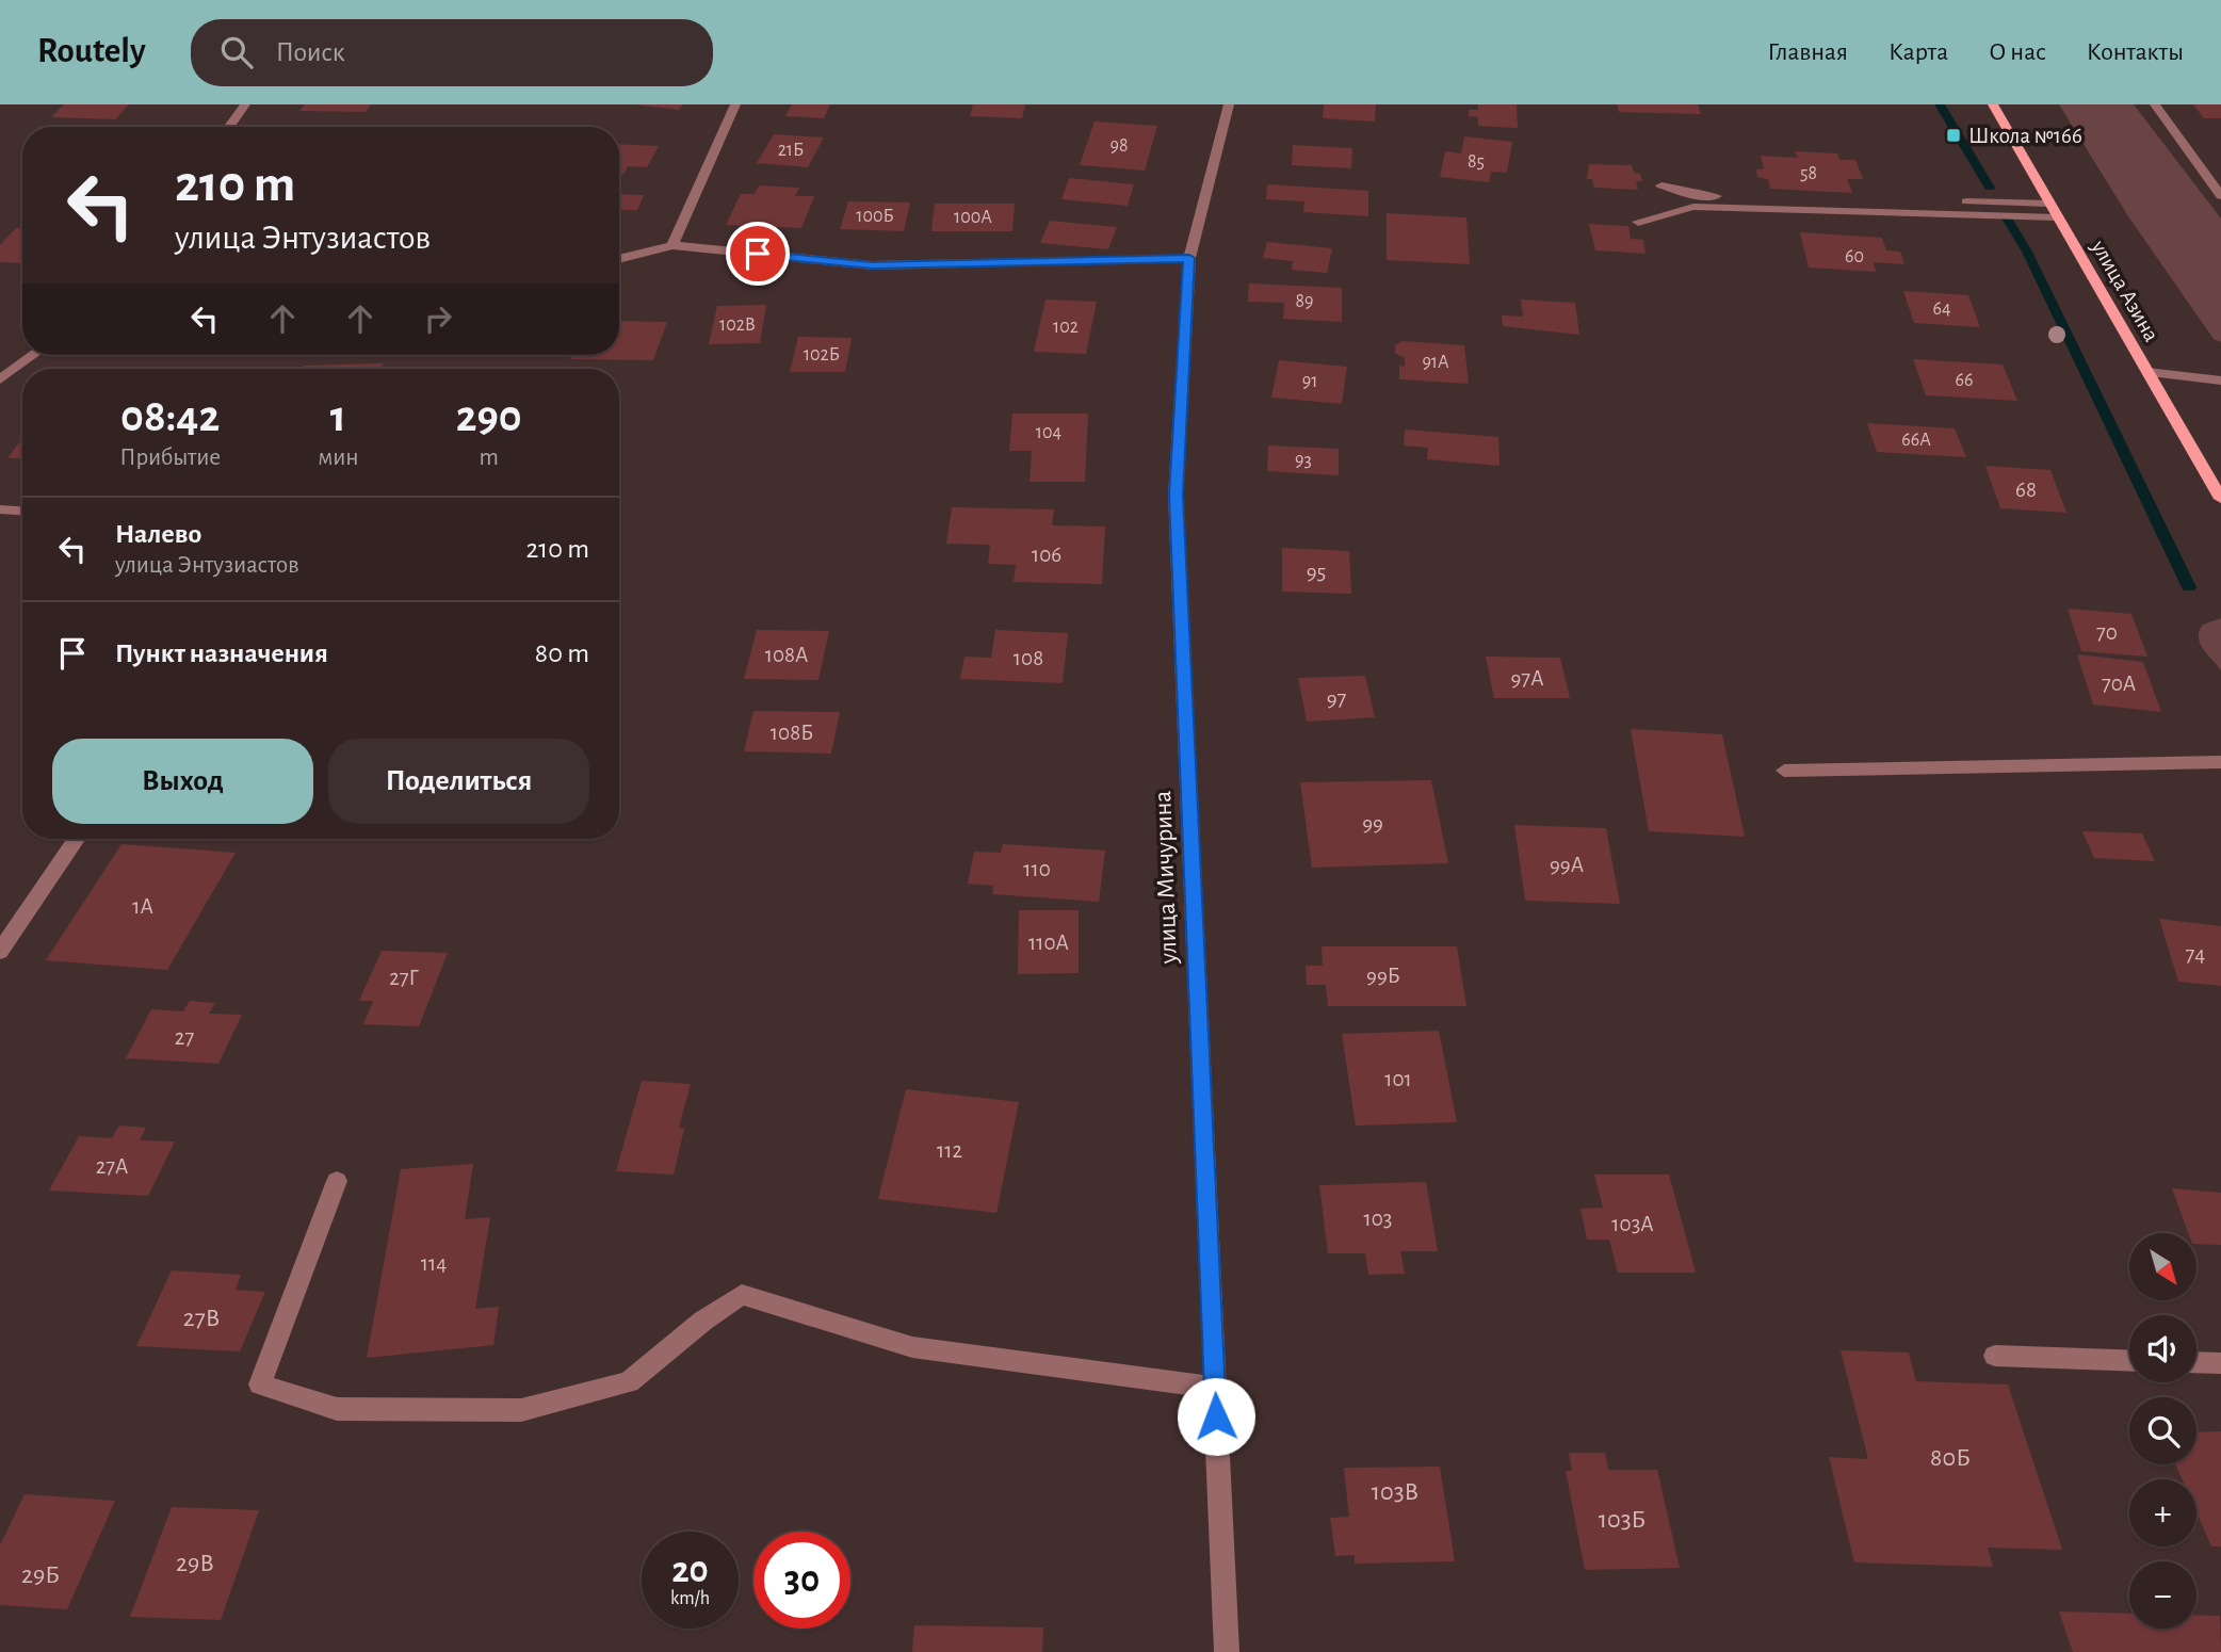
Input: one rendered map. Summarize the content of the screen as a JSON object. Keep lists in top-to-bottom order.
{
  "streets": {
    "main road": ["улица Азина"],
    "street": ["улица Мичурина"]
  },
  "places": {
    "transit": ["Школа №166"]
  },
  "house_numbers": [
    "98",
    "21Б",
    "85",
    "58",
    "100Б",
    "100А",
    "60",
    "89",
    "64",
    "102В",
    "102",
    "102Б",
    "91А",
    "66",
    "91",
    "104",
    "66А",
    "93",
    "68",
    "106",
    "95",
    "70",
    "108А",
    "108",
    "97А",
    "70А",
    "97",
    "108Б",
    "99",
    "99А",
    "110",
    "1А",
    "110А",
    "74",
    "99Б",
    "27Г",
    "27",
    "101",
    "112",
    "27А",
    "103",
    "103А",
    "114",
    "27В",
    "80Б",
    "103В",
    "103Б",
    "29В",
    "29Б"
  ],
  "north": "bottom right",
  "page": {
    "header": "Routely",
    "search": "Поиск",
    "nav": [
      "Главная",
      "Карта",
      "О нас",
      "Контакты"
    ],
    "turn": ["210 m", "улица Энтузиастов"],
    "eta": [
      "08:42",
      "Прибытие",
      "1",
      "мин",
      "290",
      "m"
    ],
    "list": [
      {
        "name": "Налево",
        "note": "улица Энтузиастов",
        "value": "210 m"
      },
      {
        "name": "Пункт назначения",
        "value": "80 m"
      }
    ],
    "buttons": ["Выход", "Поделиться"],
    "map_buttons": ["+", "−"],
    "speed": "20 km/h",
    "limit": "30"
  }
}
